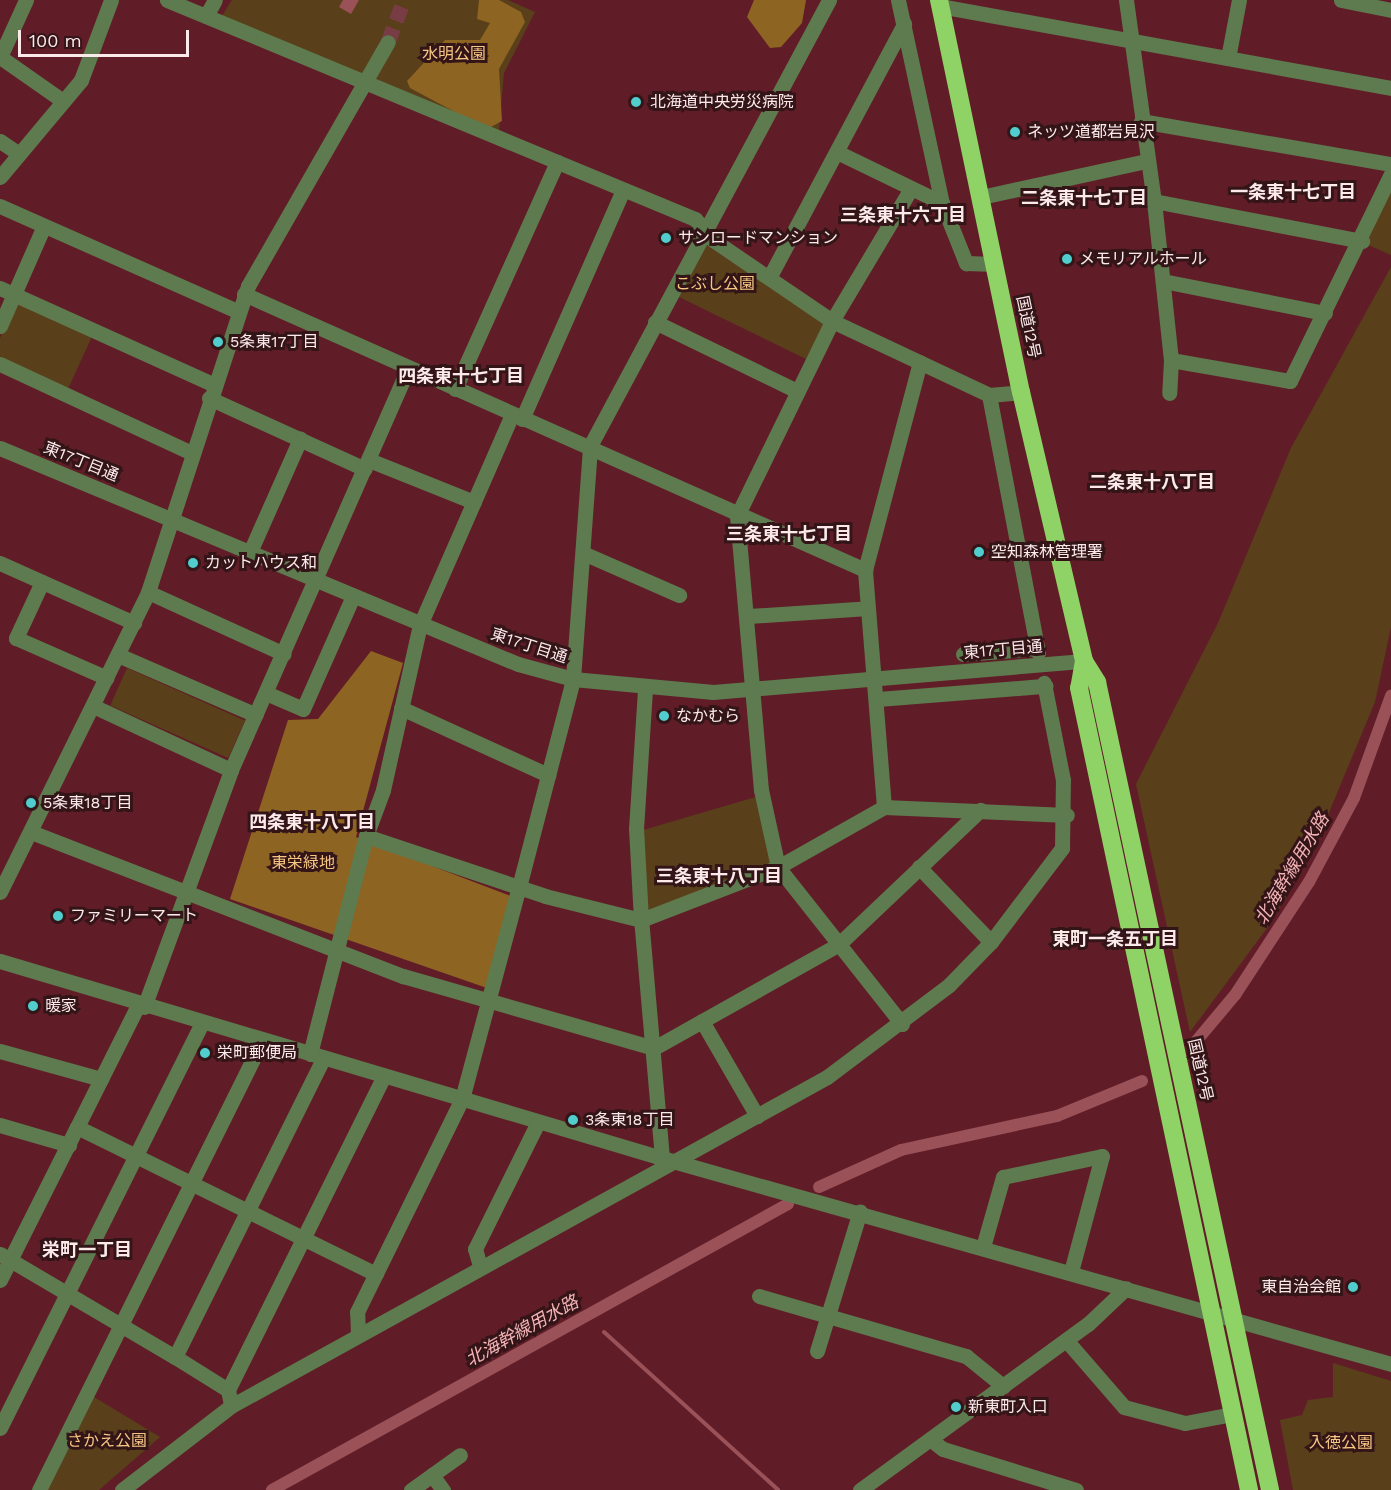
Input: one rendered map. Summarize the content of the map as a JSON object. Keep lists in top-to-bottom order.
{
  "streets": {
    "highway": ["国道12号"],
    "street": ["東17丁目通"]
  },
  "crossings": [
    ["国道12号", "東17丁目通"]
  ],
  "districts": [
    "一条東十七丁目",
    "二条東十七丁目",
    "三条東十六丁目",
    "四条東十七丁目",
    "二条東十八丁目",
    "三条東十七丁目",
    "四条東十八丁目",
    "三条東十八丁目",
    "東町一条五丁目",
    "栄町一丁目"
  ],
  "water": ["北海幹線用水路"],
  "parks": [
    "水明公園",
    "こぶし公園",
    "東栄緑地",
    "さかえ公園",
    "入徳公園"
  ],
  "places": [
    "北海道中央労災病院",
    "ネッツ道都岩見沢",
    "サンロードマンション",
    "メモリアルホール",
    "5条東17丁目",
    "空知森林管理署",
    "カットハウス和",
    "なかむら",
    "5条東18丁目",
    "ファミリーマート",
    "暖家",
    "栄町郵便局",
    "3条東18丁目",
    "東自治会館",
    "新東町入口"
  ],
  "scale_bar": "100 m"
}
